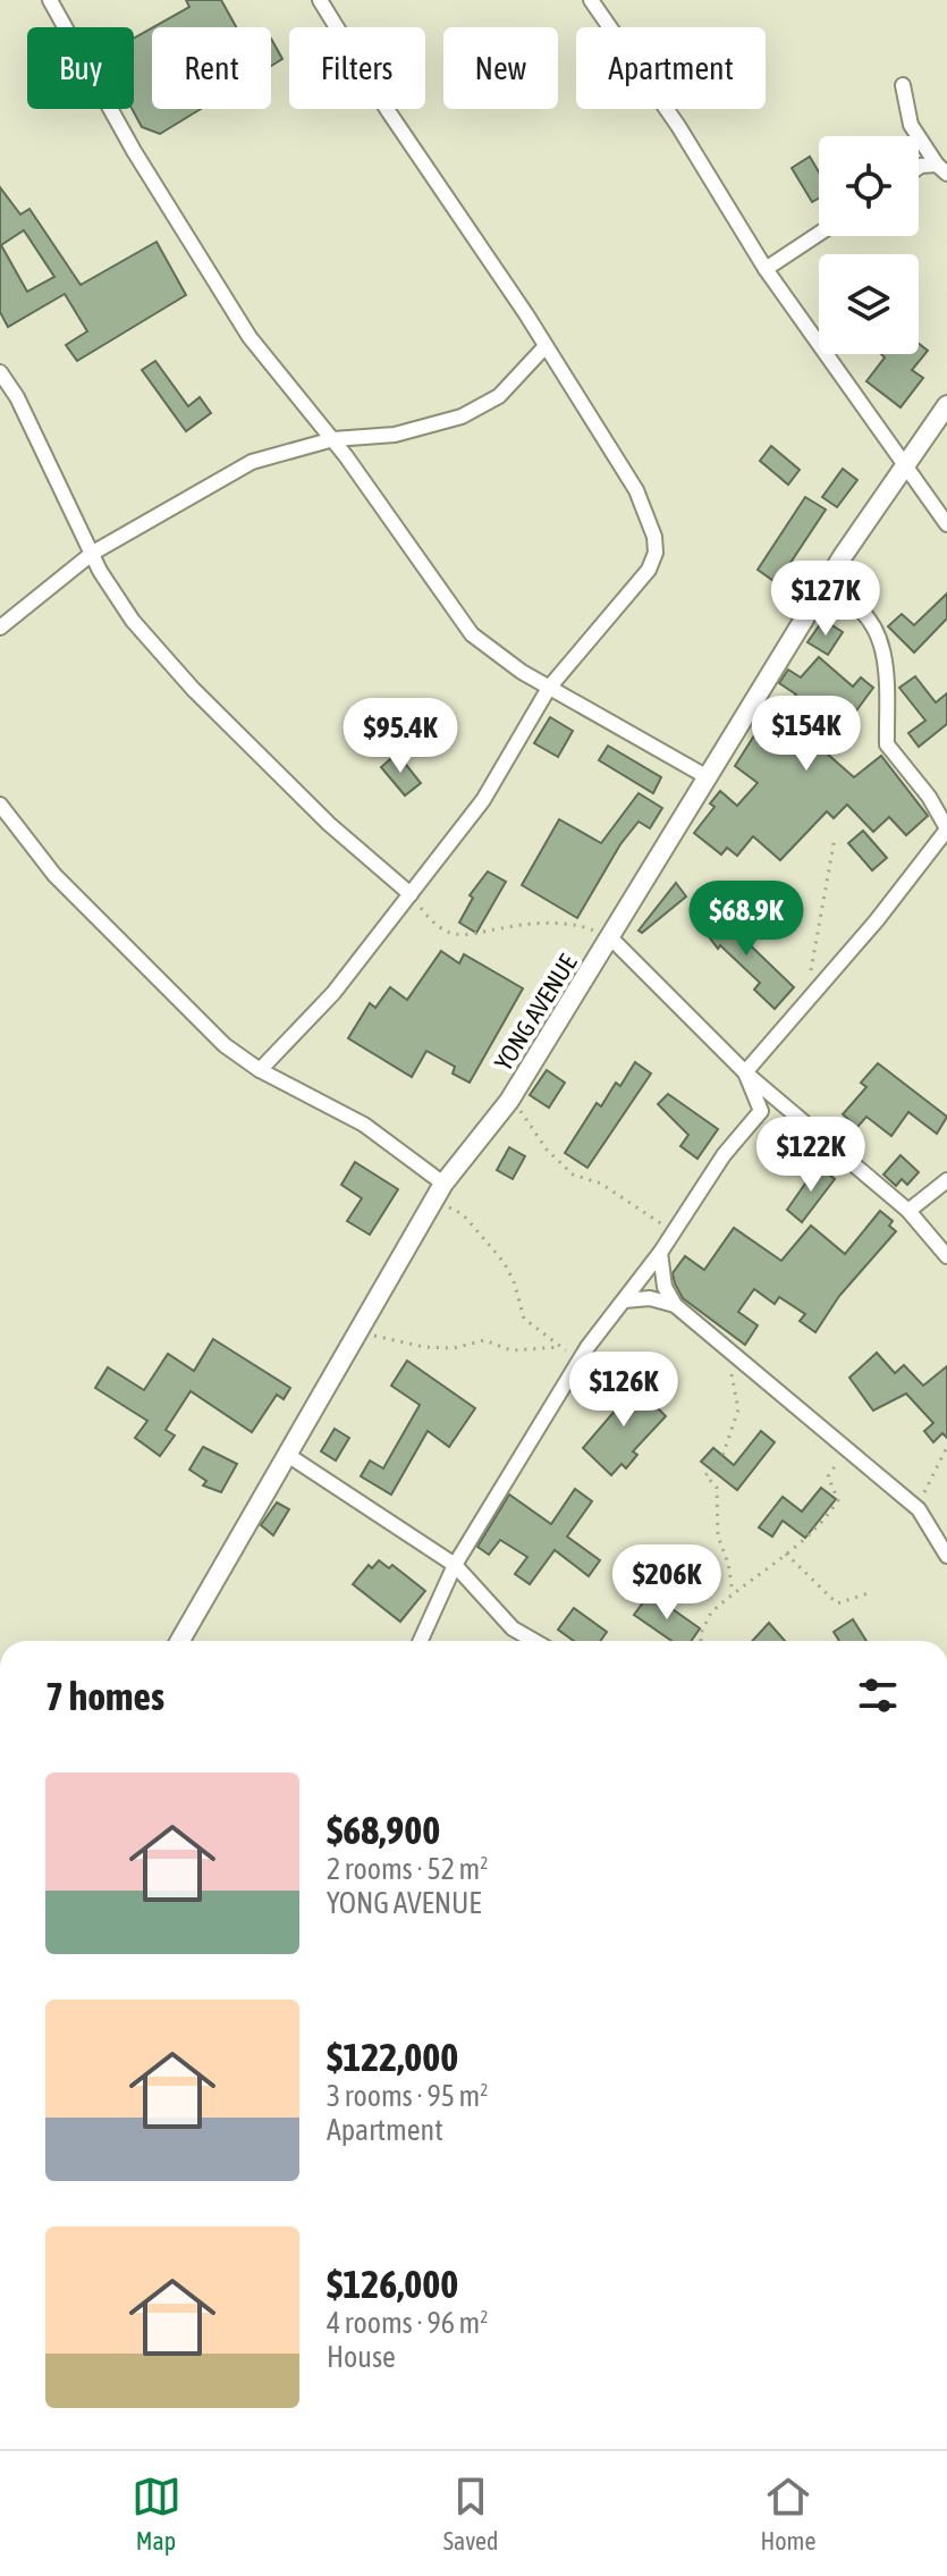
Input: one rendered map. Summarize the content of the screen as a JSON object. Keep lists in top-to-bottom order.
{
  "streets": {
    "street": ["YONG AVENUE"]
  },
  "page": {
    "chip": [
      "Buy",
      "Rent",
      "Filters",
      "New",
      "Apartment"
    ],
    "price": [
      "$127K",
      "$154K",
      "$95.4K",
      "$68.9K",
      "$122K",
      "$126K",
      "$206K"
    ],
    "heading": "7 homes",
    "list": [
      {
        "name": "$68,900",
        "note": "2 rooms · 52 m² · YONG AVENUE"
      },
      {
        "name": "$122,000",
        "note": "3 rooms · 95 m² · Apartment"
      },
      {
        "name": "$126,000",
        "note": "4 rooms · 96 m² · House"
      }
    ],
    "tabs": ["Map", "Saved", "Home"]
  }
}
